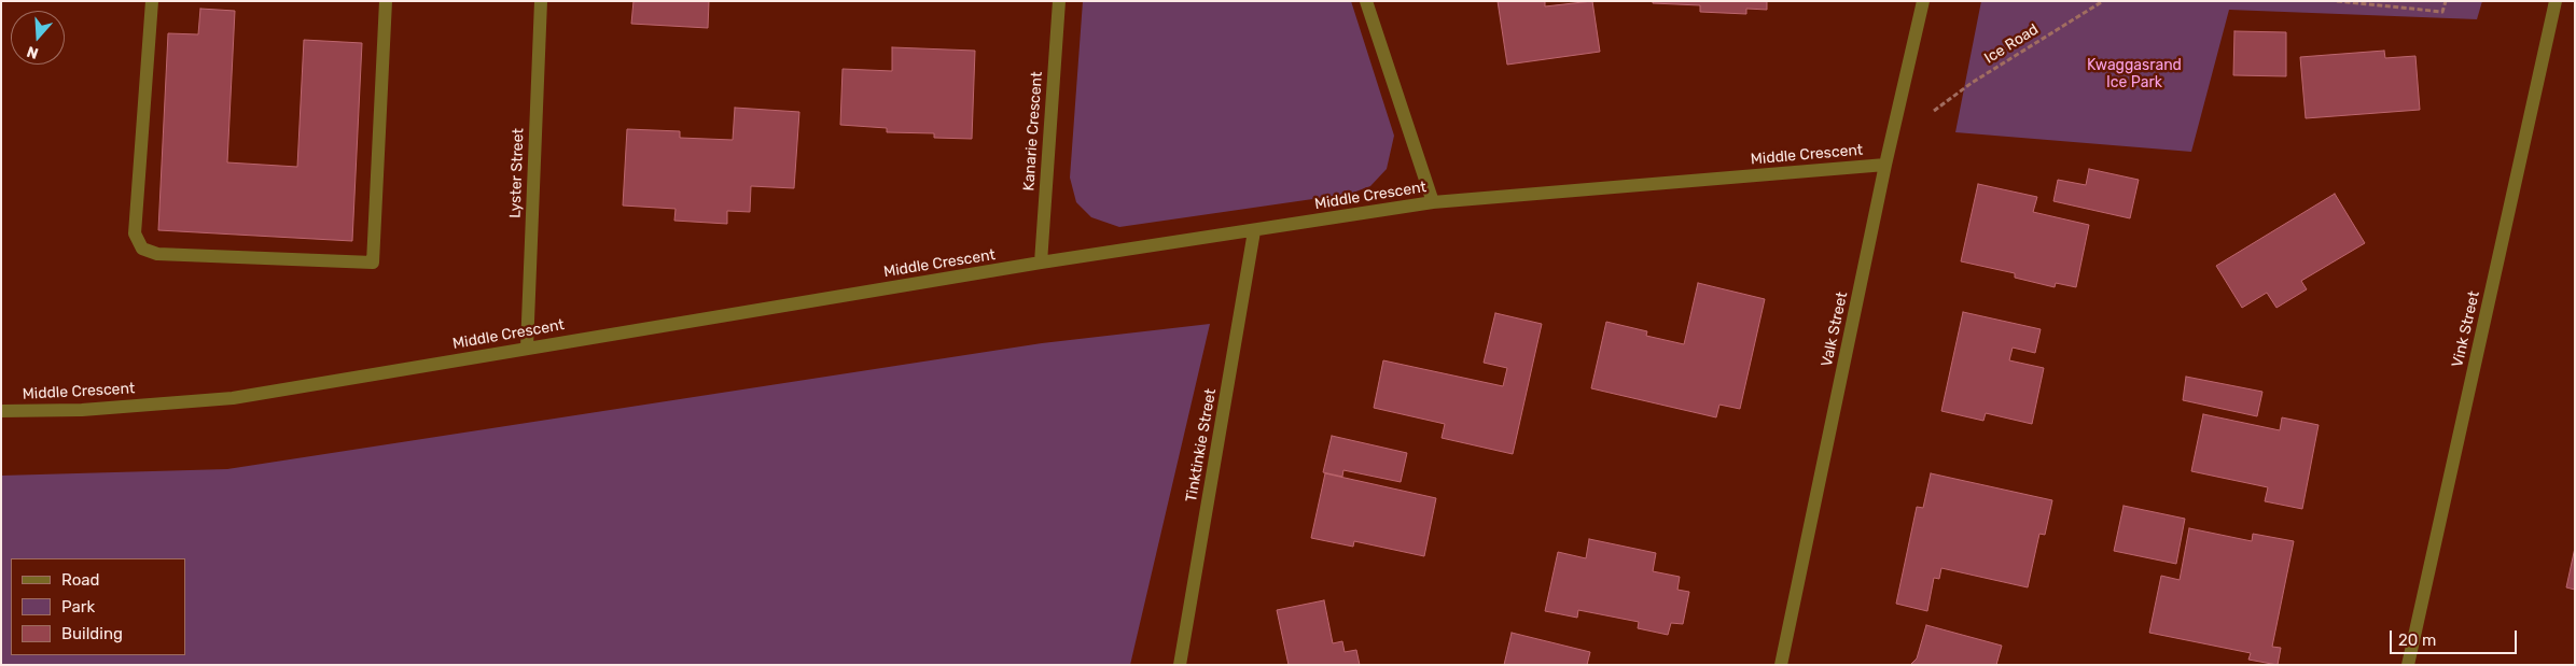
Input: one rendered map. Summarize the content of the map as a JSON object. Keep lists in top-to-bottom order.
{
  "streets": {
    "street": [
      "Kanarie Crescent",
      "Middle Crescent",
      "Lyster Street",
      "Valk Street",
      "Vink Street",
      "Tinktinkie Street"
    ],
    "path": ["Ice Road"]
  },
  "crossings": [
    ["Kanarie Crescent", "Middle Crescent"],
    ["Middle Crescent", "Lyster Street"],
    ["Middle Crescent", "Valk Street"],
    ["Middle Crescent", "Tinktinkie Street"]
  ],
  "parks": ["Kwaggasrand Ice Park"],
  "legend": ["Road", "Park", "Building"],
  "scale_bar": "20 m",
  "north": "bottom"
}
